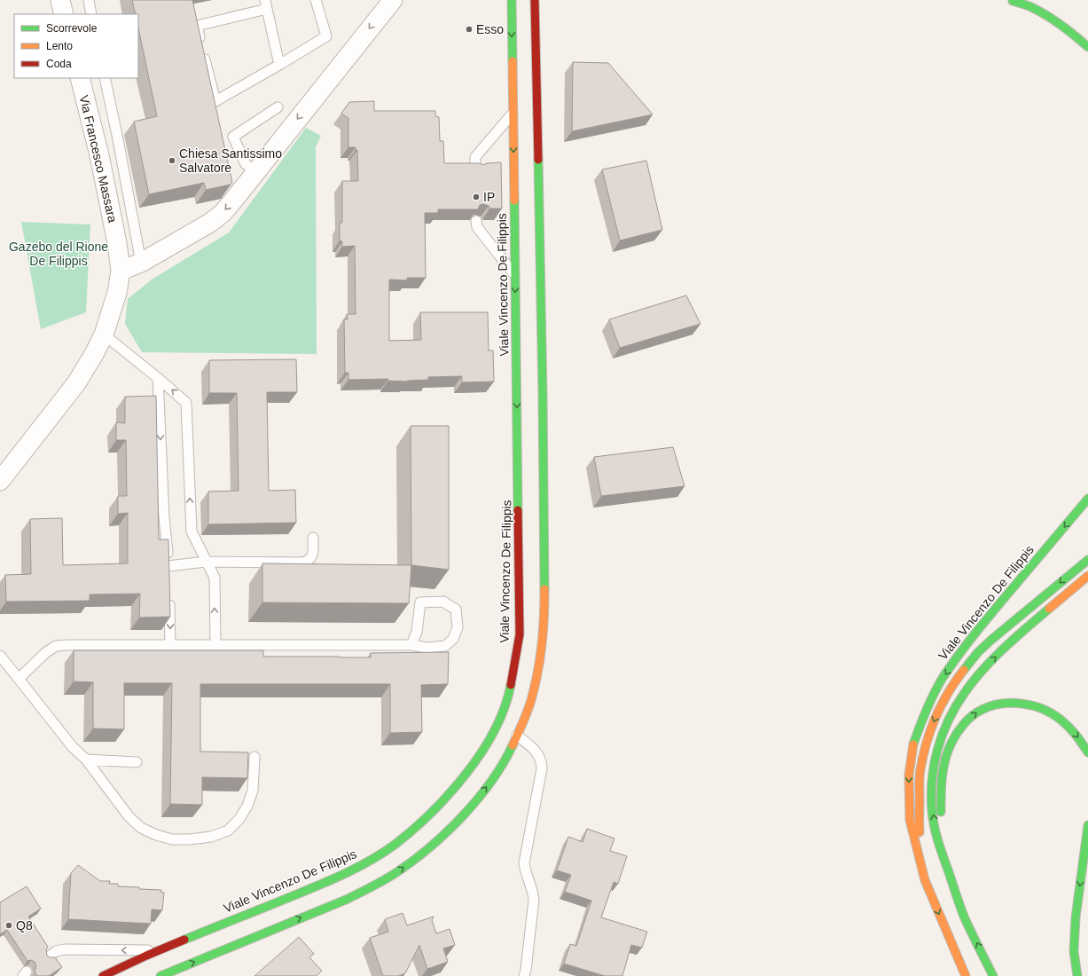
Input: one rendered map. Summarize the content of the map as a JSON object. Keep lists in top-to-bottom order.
{
  "streets": {
    "main road": ["Viale Vincenzo De Filippis"],
    "street": ["Via Francesco Massara"]
  },
  "parks": ["Gazebo del Rione De Filippis"],
  "places": [
    "Esso",
    "Chiesa Santissimo Salvatore",
    "IP",
    "Q8"
  ],
  "legend": ["Scorrevole", "Lento", "Coda"]
}
